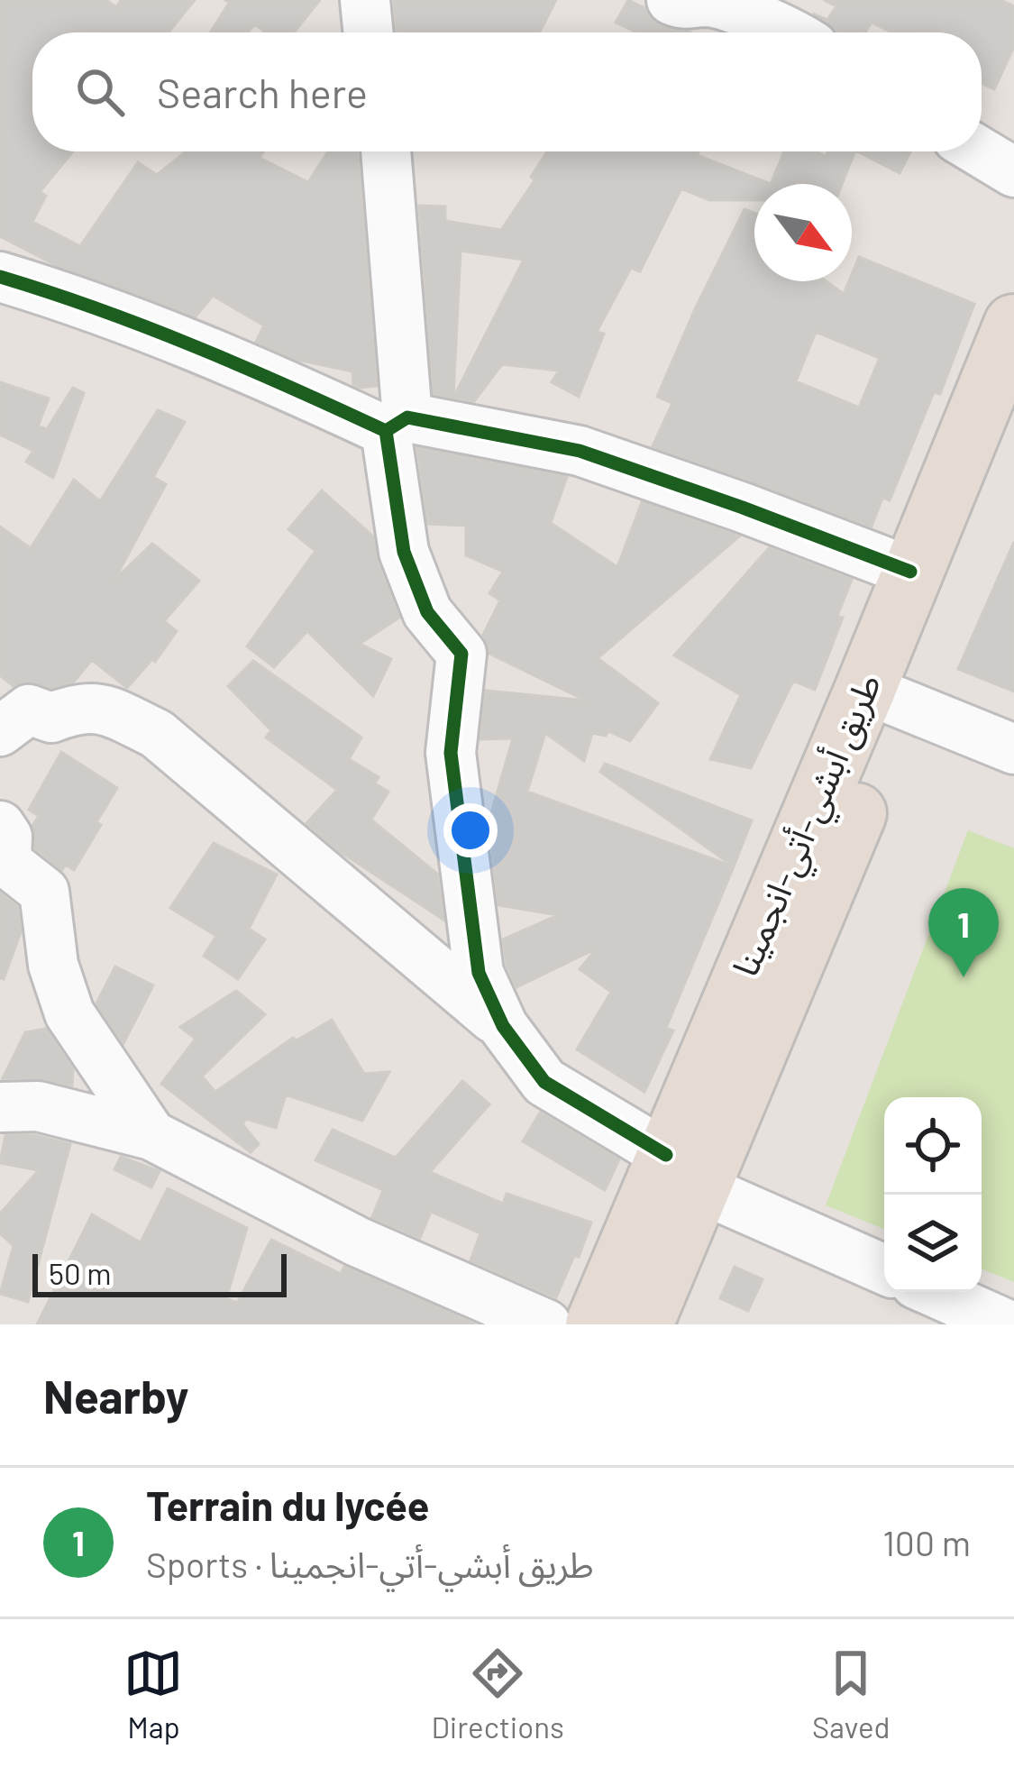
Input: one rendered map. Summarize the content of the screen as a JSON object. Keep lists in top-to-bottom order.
{
  "streets": {
    "highway": ["طريق أبشي-أتي-انجمينا"]
  },
  "scale_bar": "50 m",
  "north": "bottom right",
  "page": {
    "search": "Search here",
    "pins": "1",
    "scale": "50 m",
    "heading": "Nearby",
    "list": [
      {
        "mark": "1",
        "name": "Terrain du lycée",
        "note": "Sports · طريق أبشي-أتي-انجمينا",
        "value": "100 m"
      }
    ],
    "nav": ["Map", "Directions", "Saved"]
  }
}
